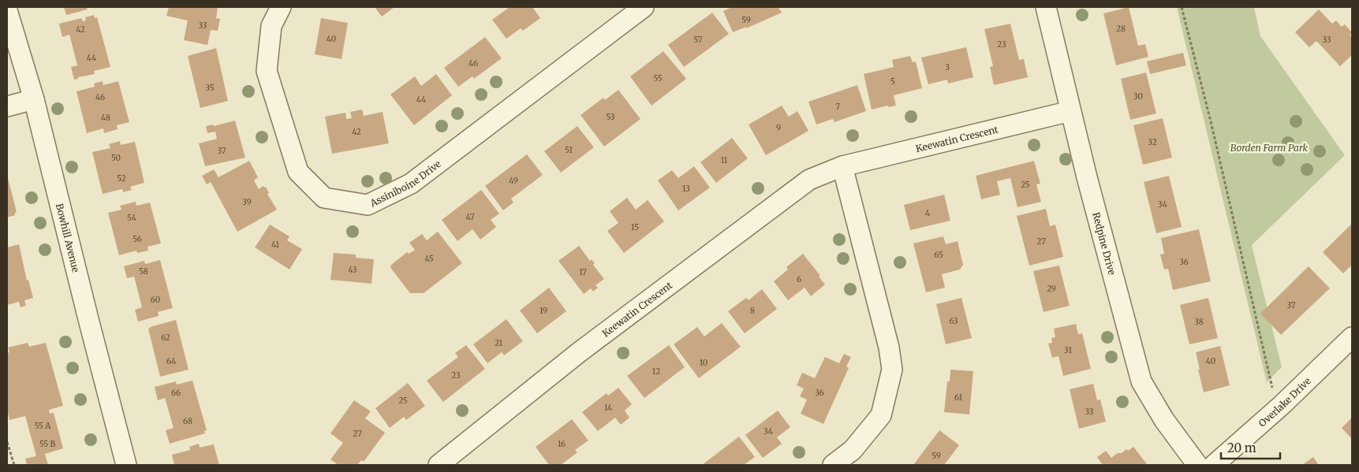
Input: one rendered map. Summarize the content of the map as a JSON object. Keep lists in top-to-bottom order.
{
  "streets": {
    "street": [
      "Keewatin Crescent",
      "Assiniboine Drive",
      "Bowhill Avenue",
      "Redpine Drive",
      "Overlake Drive"
    ]
  },
  "crossings": [
    ["Keewatin Crescent", "Redpine Drive"]
  ],
  "parks": ["Borden Farm Park"],
  "house_numbers": [
    "59",
    "33",
    "28",
    "42",
    "40",
    "57",
    "33",
    "23",
    "44",
    "46",
    "3",
    "55",
    "5",
    "35",
    "30",
    "46",
    "44",
    "7",
    "53",
    "48",
    "9",
    "42",
    "32",
    "51",
    "37",
    "50",
    "11",
    "52",
    "49",
    "25",
    "13",
    "39",
    "34",
    "4",
    "47",
    "54",
    "15",
    "56",
    "27",
    "41",
    "65",
    "45",
    "36",
    "43",
    "58",
    "17",
    "6",
    "29",
    "60",
    "37",
    "19",
    "8",
    "63",
    "38",
    "62",
    "21",
    "31",
    "64",
    "40",
    "10",
    "12",
    "23",
    "66",
    "36",
    "61",
    "25",
    "14",
    "33",
    "68",
    "55 A",
    "34",
    "27",
    "55 B",
    "16",
    "59"
  ],
  "scale_bar": "20 m"
}
